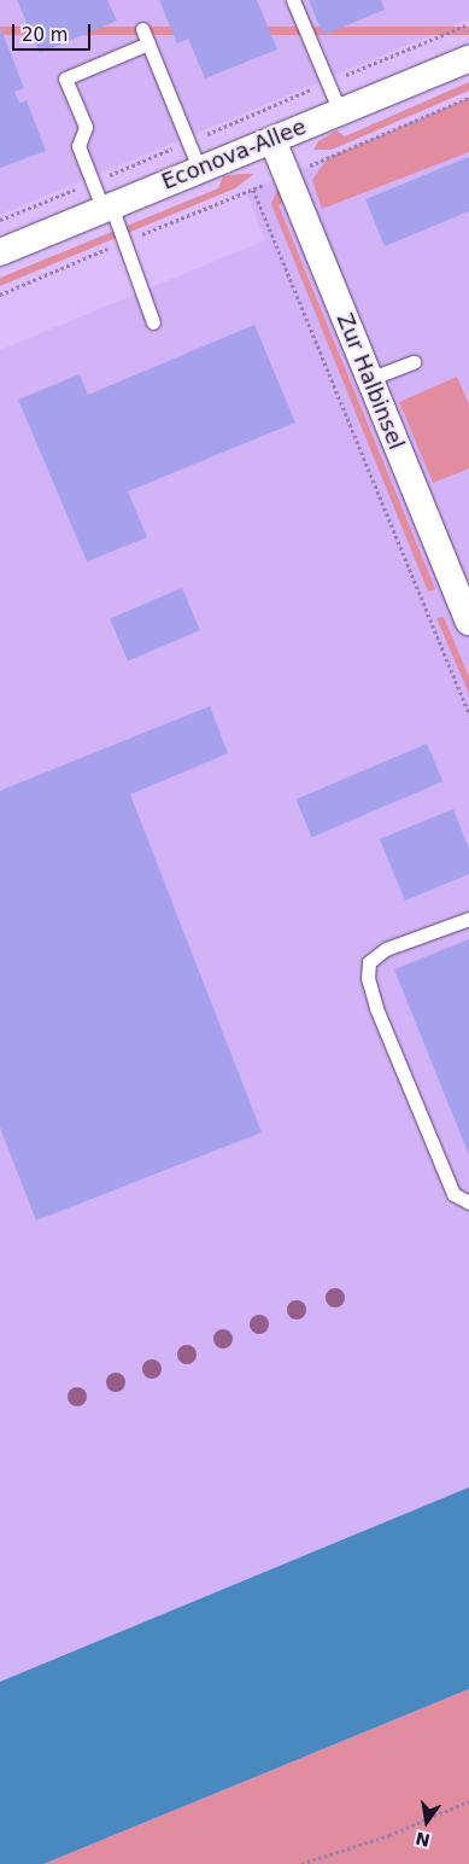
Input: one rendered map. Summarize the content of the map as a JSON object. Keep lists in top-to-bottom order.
{
  "streets": {
    "street": ["Econova-Allee", "Zur Halbinsel"]
  },
  "crossings": [
    ["Econova-Allee", "Zur Halbinsel"]
  ],
  "scale_bar": "20 m",
  "north": "bottom"
}
